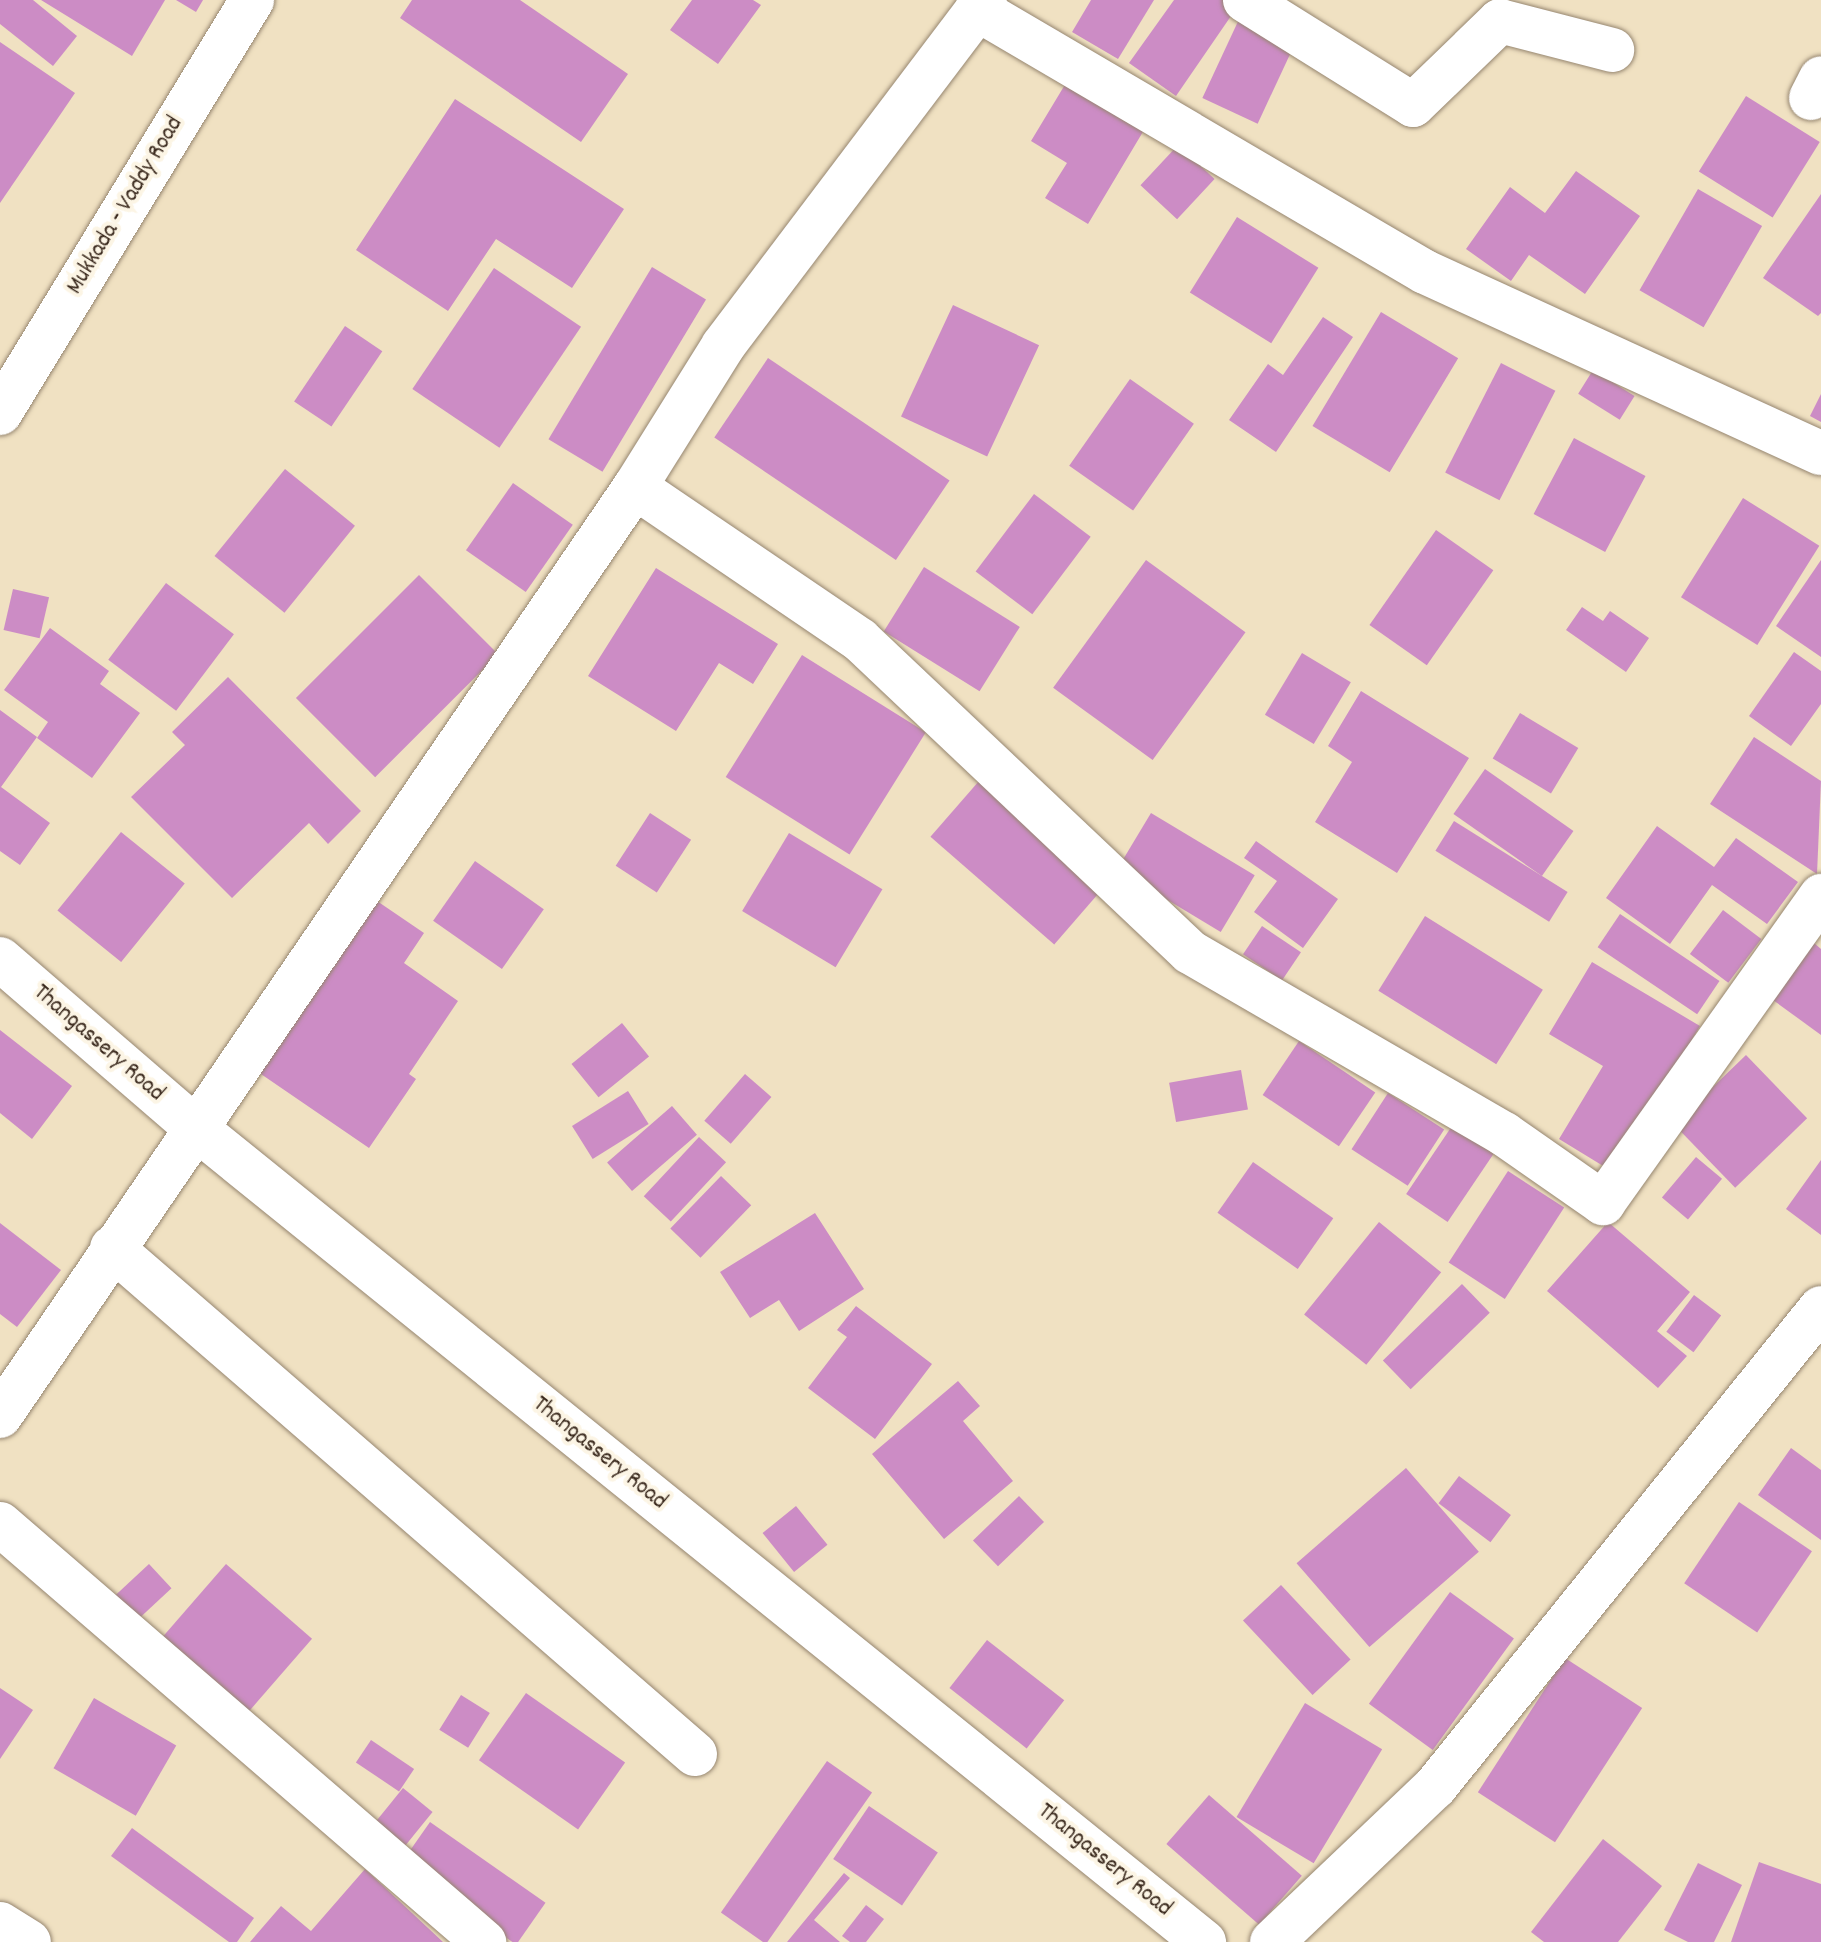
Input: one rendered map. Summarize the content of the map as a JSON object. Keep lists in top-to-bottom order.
{
  "streets": {
    "street": ["Mukkada - Vaddy Road", "Thangassery Road"]
  }
}
